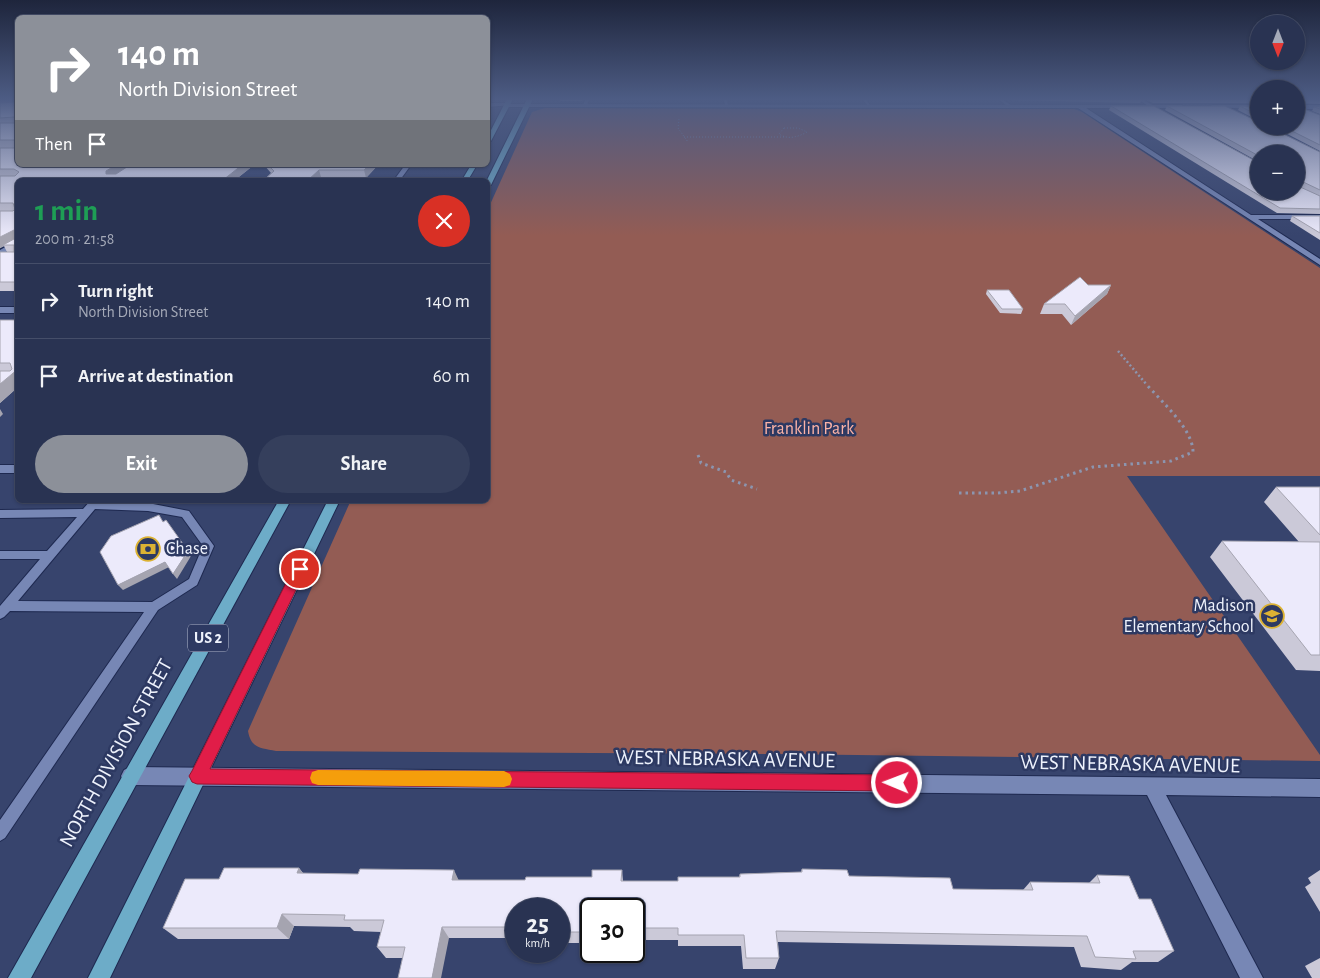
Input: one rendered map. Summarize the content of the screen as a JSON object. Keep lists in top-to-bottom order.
{
  "streets": {
    "main road": ["US 2", "NORTH DIVISION STREET"],
    "street": ["WEST NEBRASKA AVENUE"]
  },
  "crossings": [
    ["NORTH DIVISION STREET", "WEST NEBRASKA AVENUE"]
  ],
  "parks": ["Franklin Park"],
  "places": {
    "bank": ["Chase"],
    "school or university": ["Madison Elementary School"]
  },
  "north": "bottom",
  "page": {
    "map_buttons": ["+", "−"],
    "turn": ["140 m", "North Division Street"],
    "then": "Then",
    "heading": ["1 min", "200 m · 21:58"],
    "list": [
      {
        "name": "Turn right",
        "note": "North Division Street",
        "value": "140 m"
      },
      {
        "name": "Arrive at destination",
        "value": "60 m"
      }
    ],
    "buttons": ["Exit", "Share"],
    "speed": "25 km/h",
    "limit": "30"
  }
}
